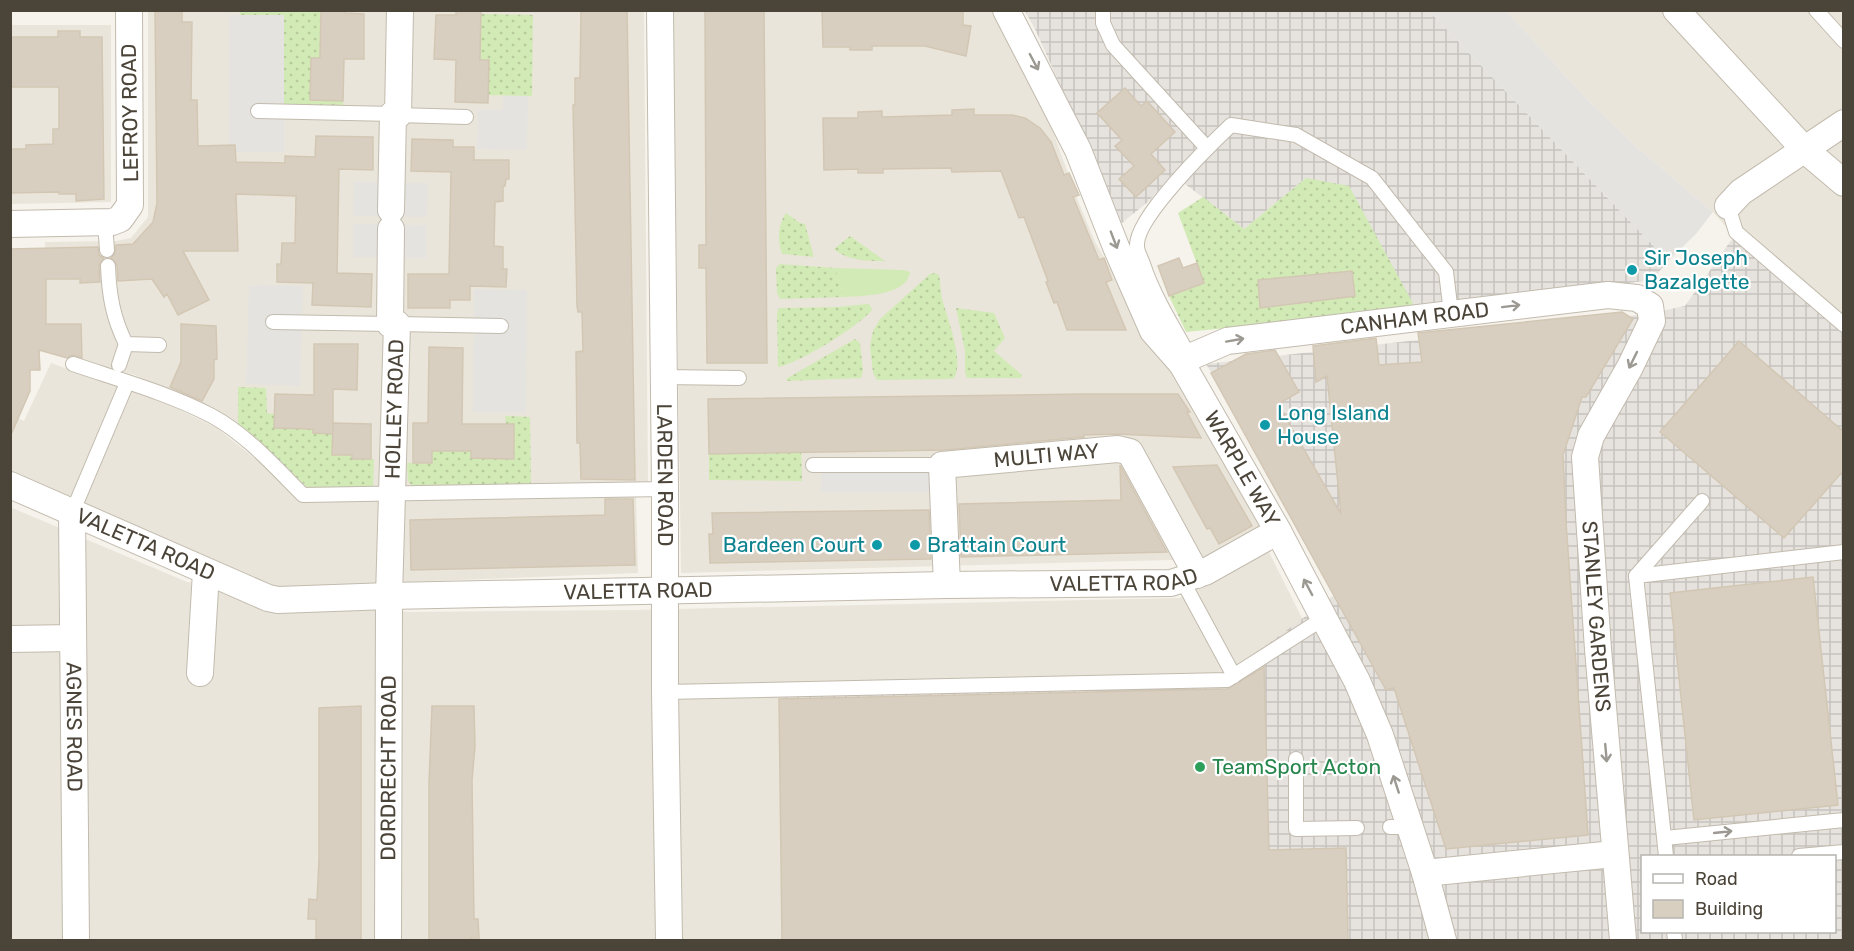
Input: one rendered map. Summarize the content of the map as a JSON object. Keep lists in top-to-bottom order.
{
  "streets": {
    "street": [
      "LEFROY ROAD",
      "CANHAM ROAD",
      "HOLLEY ROAD",
      "MULTI WAY",
      "WARPLE WAY",
      "LARDEN ROAD",
      "VALETTA ROAD",
      "STANLEY GARDENS",
      "AGNES ROAD",
      "DORDRECHT ROAD"
    ]
  },
  "crossings": [
    ["CANHAM ROAD", "WARPLE WAY"],
    ["CANHAM ROAD", "STANLEY GARDENS"],
    ["HOLLEY ROAD", "VALETTA ROAD"],
    ["HOLLEY ROAD", "DORDRECHT ROAD"],
    ["MULTI WAY", "VALETTA ROAD"],
    ["WARPLE WAY", "VALETTA ROAD"],
    ["LARDEN ROAD", "VALETTA ROAD"],
    ["VALETTA ROAD", "AGNES ROAD"],
    ["VALETTA ROAD", "DORDRECHT ROAD"]
  ],
  "one_way": ["CANHAM ROAD", "STANLEY GARDENS"],
  "places": [
    "Sir Joseph Bazalgette",
    "Long Island House",
    "Bardeen Court",
    "Brattain Court",
    "TeamSport Acton"
  ],
  "legend": ["Road", "Building"]
}
